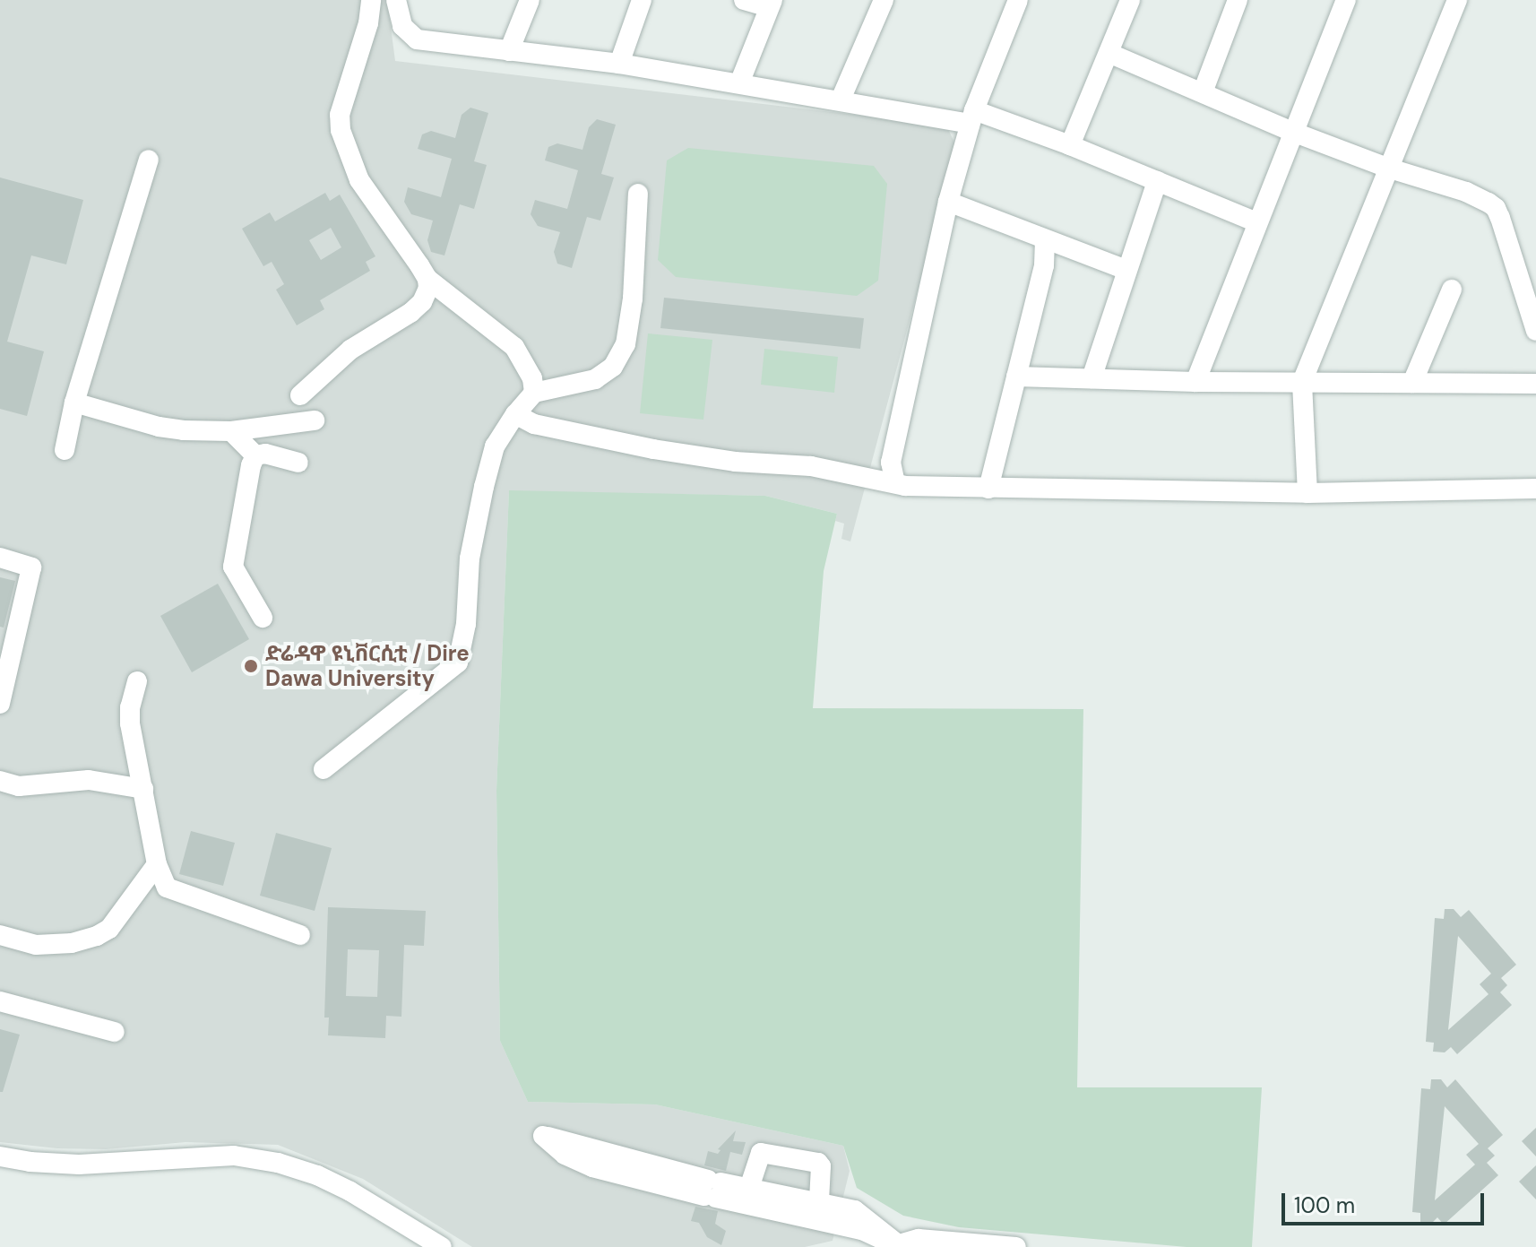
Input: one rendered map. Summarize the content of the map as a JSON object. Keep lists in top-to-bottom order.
{
  "places": ["ድሬዳዋ ዩኒቨርሲቲ / Dire Dawa University"],
  "scale_bar": "100 m"
}
